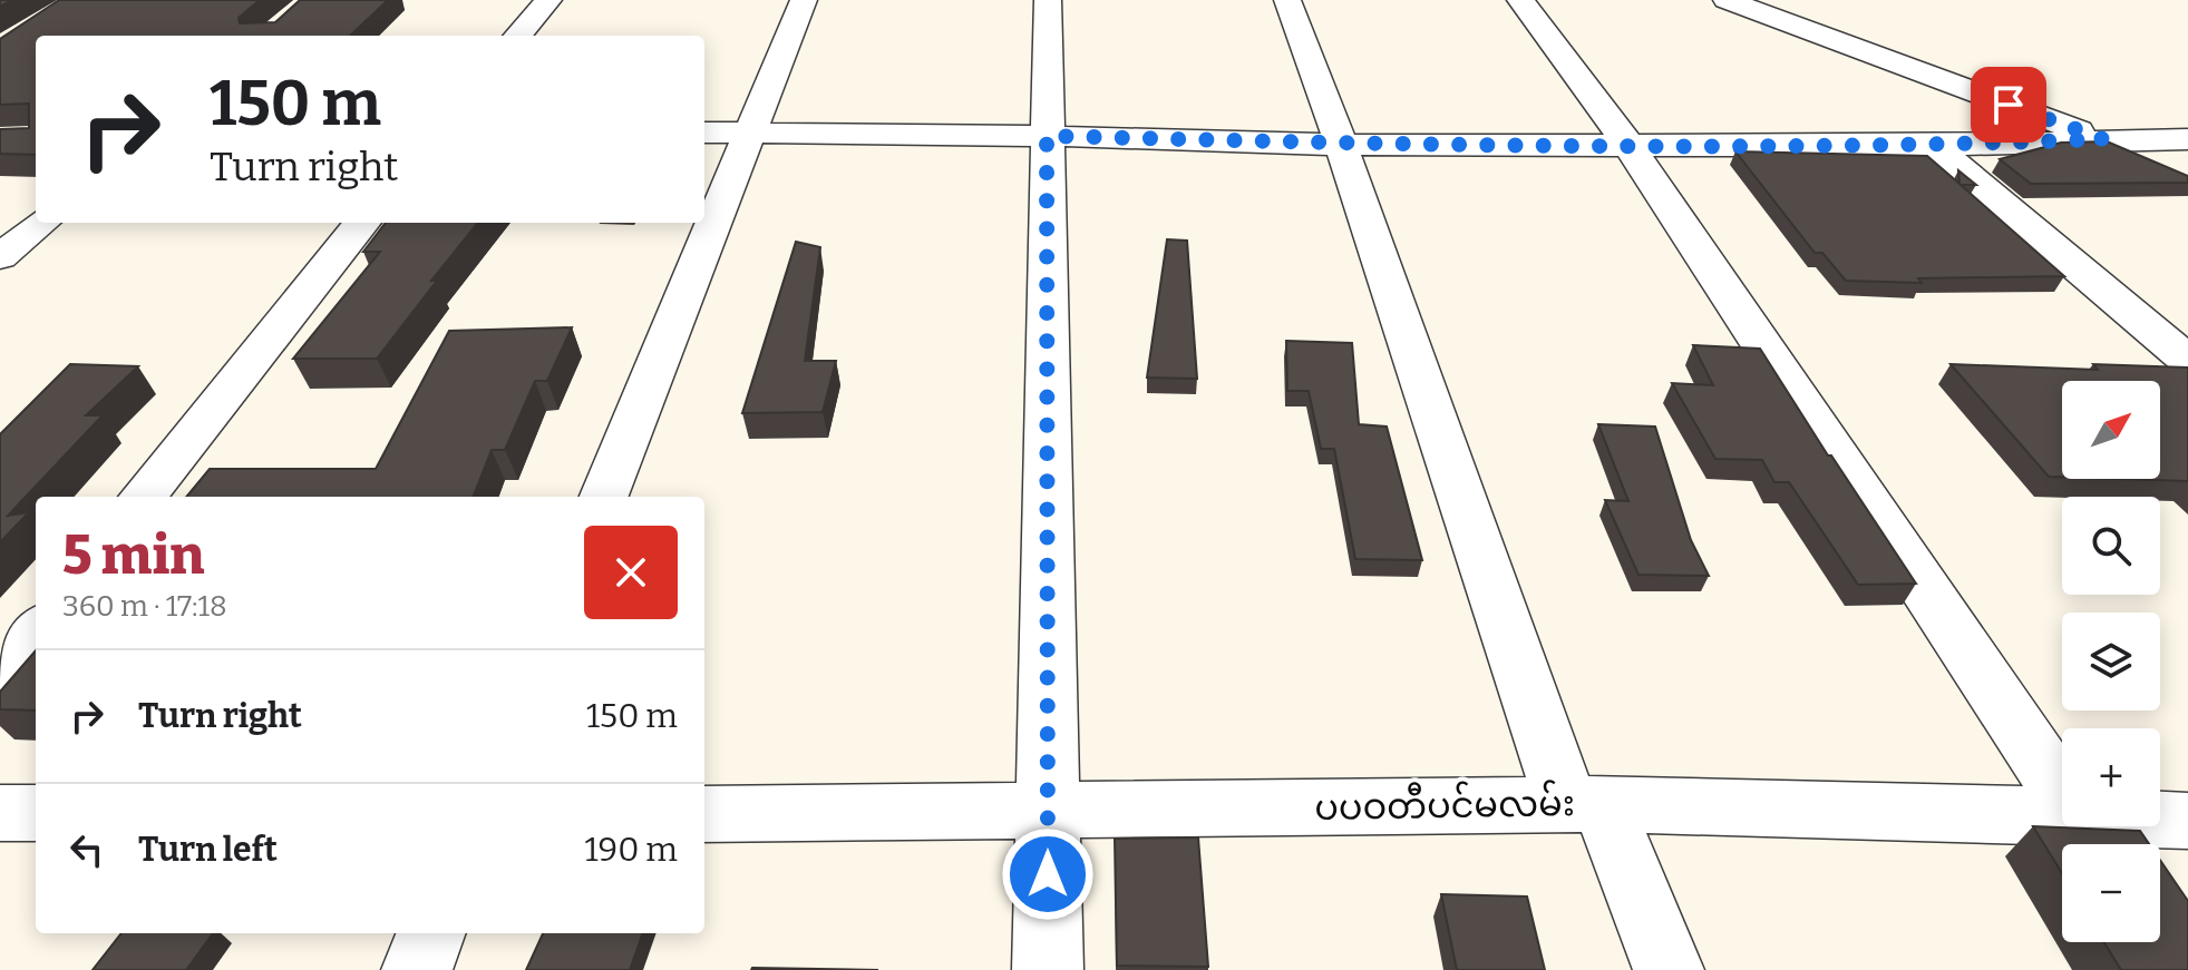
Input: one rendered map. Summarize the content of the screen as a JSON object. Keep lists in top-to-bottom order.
{
  "streets": {
    "street": ["ပပဝတီပင်မလမ်း"]
  },
  "north": "top right",
  "page": {
    "turn": ["150 m", "Turn right"],
    "map_buttons": ["+", "−"],
    "heading": ["5 min", "360 m · 17:18"],
    "list": [
      {
        "name": "Turn right",
        "value": "150 m"
      },
      {
        "name": "Turn left",
        "value": "190 m"
      }
    ]
  }
}
